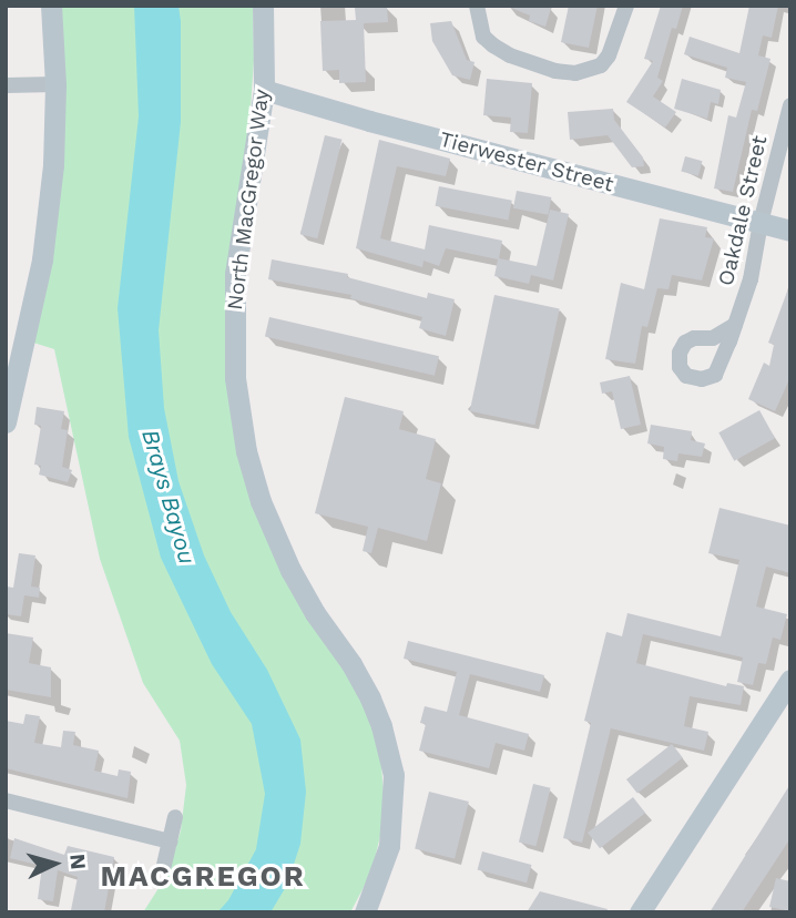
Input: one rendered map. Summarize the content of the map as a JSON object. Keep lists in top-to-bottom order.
{
  "streets": {
    "main road": ["Tierwester Street", "North MacGregor Way"],
    "street": ["Oakdale Street"]
  },
  "crossings": [
    ["Tierwester Street", "North MacGregor Way"],
    ["Tierwester Street", "Oakdale Street"]
  ],
  "districts": ["MACGREGOR"],
  "water": ["Brays Bayou"],
  "north": "right"
}
